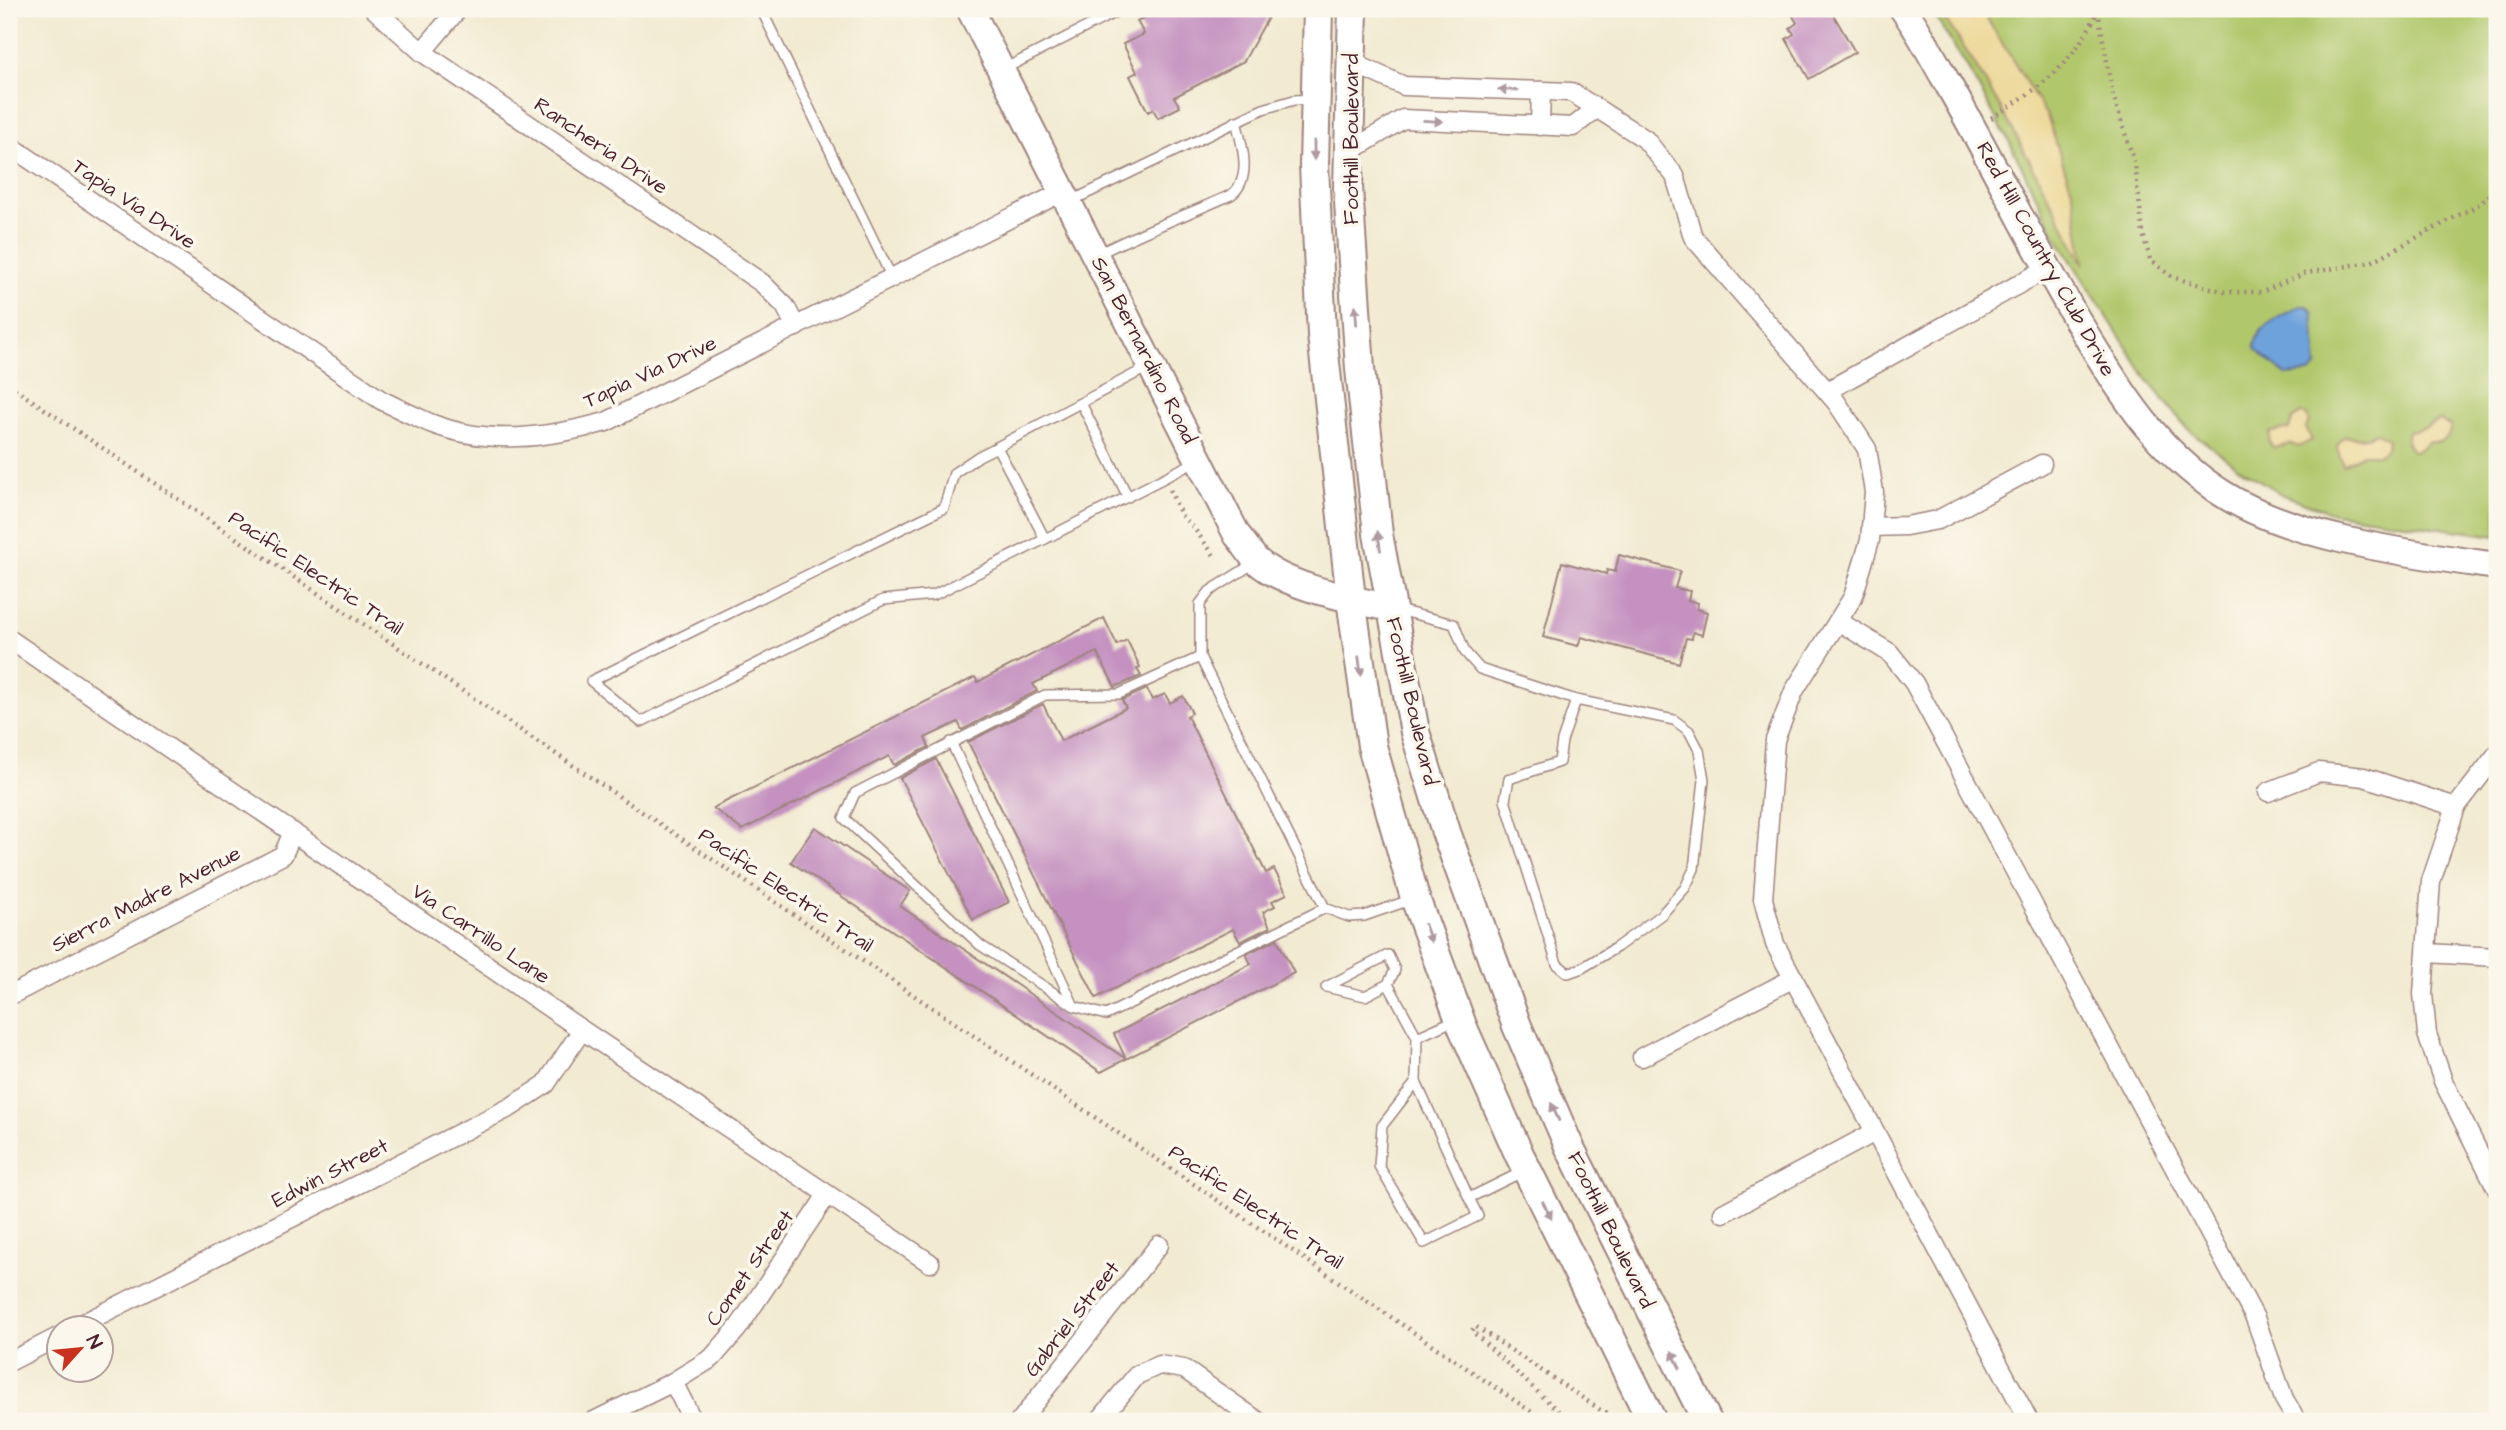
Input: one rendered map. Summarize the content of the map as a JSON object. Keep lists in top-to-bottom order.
{
  "streets": {
    "main road": ["Foothill Boulevard"],
    "street": [
      "Rancheria Drive",
      "Tapia Via Drive",
      "Red Hill Country Club Drive",
      "San Bernardino Road",
      "Sierra Madre Avenue",
      "Via Carrillo Lane",
      "Edwin Street",
      "Comet Street",
      "Gabriel Street"
    ],
    "path": ["Pacific Electric Trail"]
  },
  "crossings": [
    ["Foothill Boulevard", "San Bernardino Road"],
    ["Rancheria Drive", "Tapia Via Drive"],
    ["Tapia Via Drive", "San Bernardino Road"],
    ["Sierra Madre Avenue", "Via Carrillo Lane"],
    ["Via Carrillo Lane", "Edwin Street"],
    ["Via Carrillo Lane", "Comet Street"]
  ],
  "north": "top right"
}
